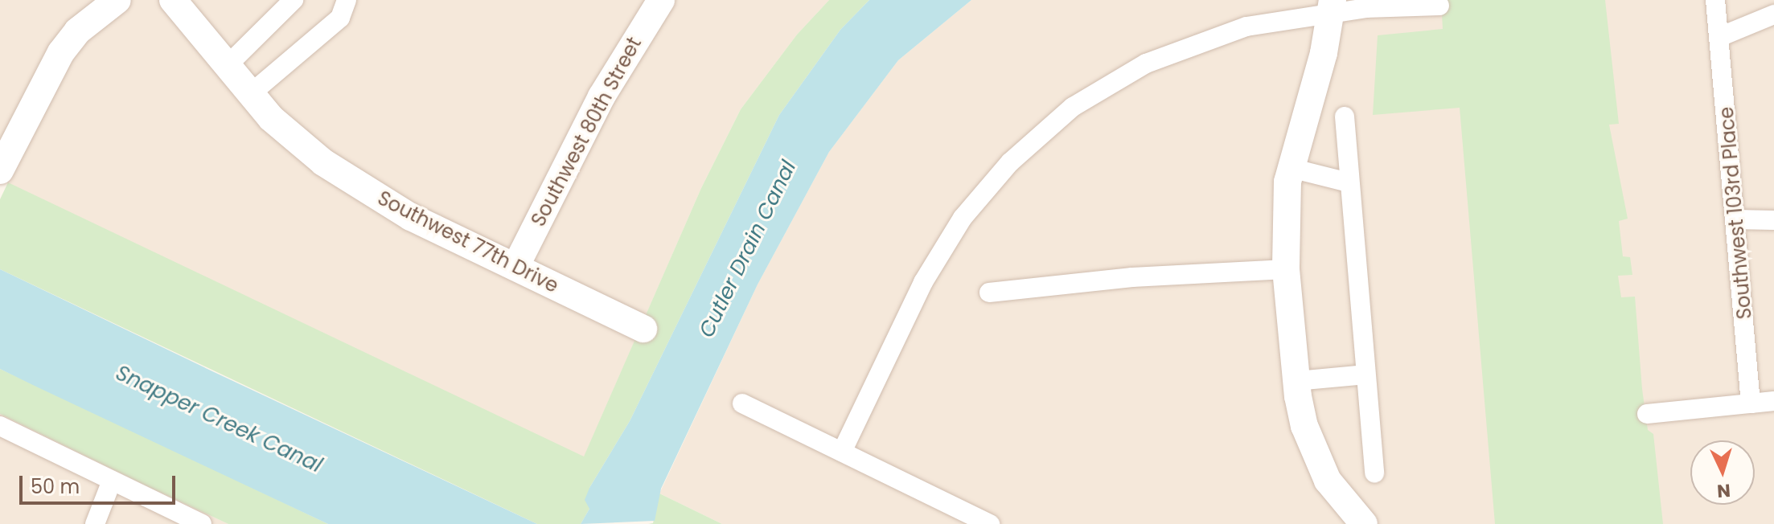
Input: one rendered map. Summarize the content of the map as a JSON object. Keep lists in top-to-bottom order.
{
  "streets": {
    "street": ["Southwest 80th Street", "Southwest 103rd Place", "Southwest 77th Drive"]
  },
  "crossings": [
    ["Southwest 80th Street", "Southwest 77th Drive"]
  ],
  "water": ["Cutler Drain Canal", "Snapper Creek Canal"],
  "scale_bar": "50 m",
  "north": "bottom"
}
